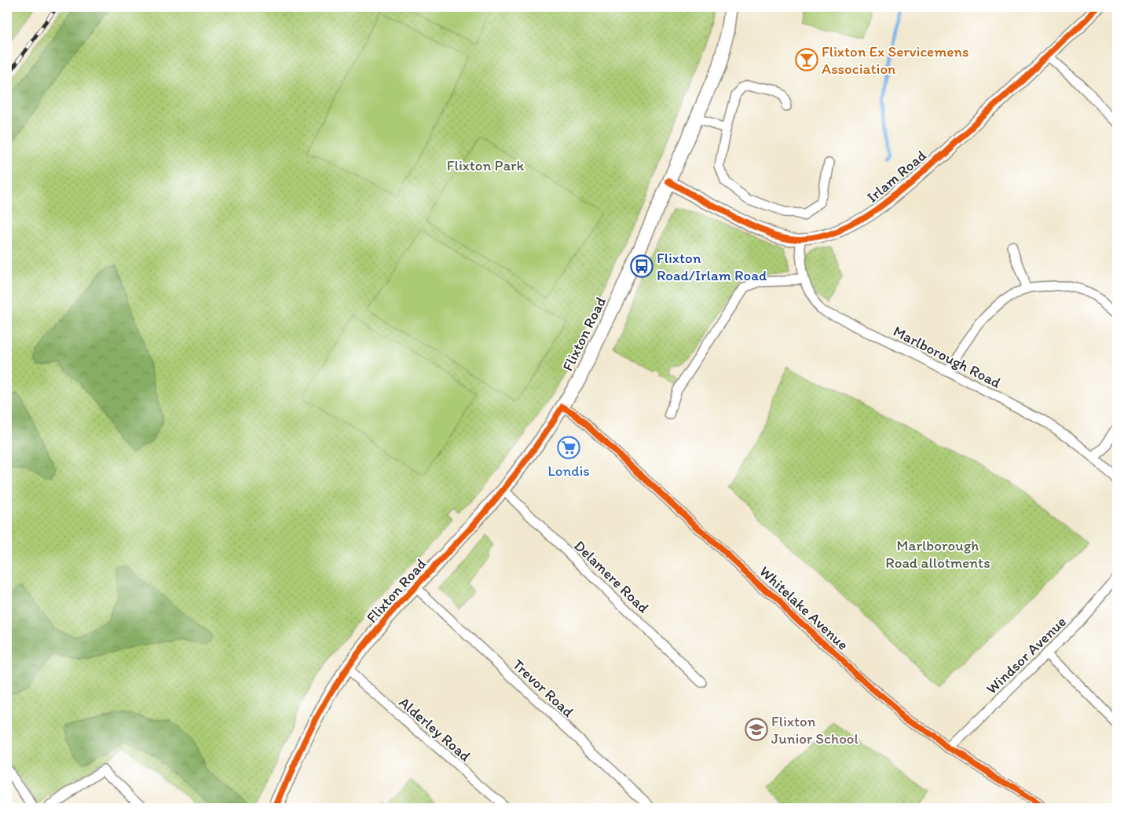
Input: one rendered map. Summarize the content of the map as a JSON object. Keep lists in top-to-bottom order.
{
  "streets": {
    "main road": ["Flixton Road"],
    "street": [
      "Irlam Road",
      "Marlborough Road",
      "Delamere Road",
      "Whitelake Avenue",
      "Windsor Avenue",
      "Trevor Road",
      "Alderley Road"
    ]
  },
  "crossings": [
    ["Irlam Road", "Flixton Road"],
    ["Irlam Road", "Marlborough Road"],
    ["Flixton Road", "Delamere Road"],
    ["Flixton Road", "Whitelake Avenue"],
    ["Flixton Road", "Trevor Road"],
    ["Flixton Road", "Alderley Road"],
    ["Whitelake Avenue", "Windsor Avenue"]
  ],
  "parks": ["Flixton Park", "Marlborough Road allotments"],
  "places": {
    "bar": ["Flixton Ex Servicemens Association"],
    "bus stop": ["Flixton Road/Irlam Road"],
    "supermarket": ["Londis"],
    "school or university": ["Flixton Junior School"]
  }
}
